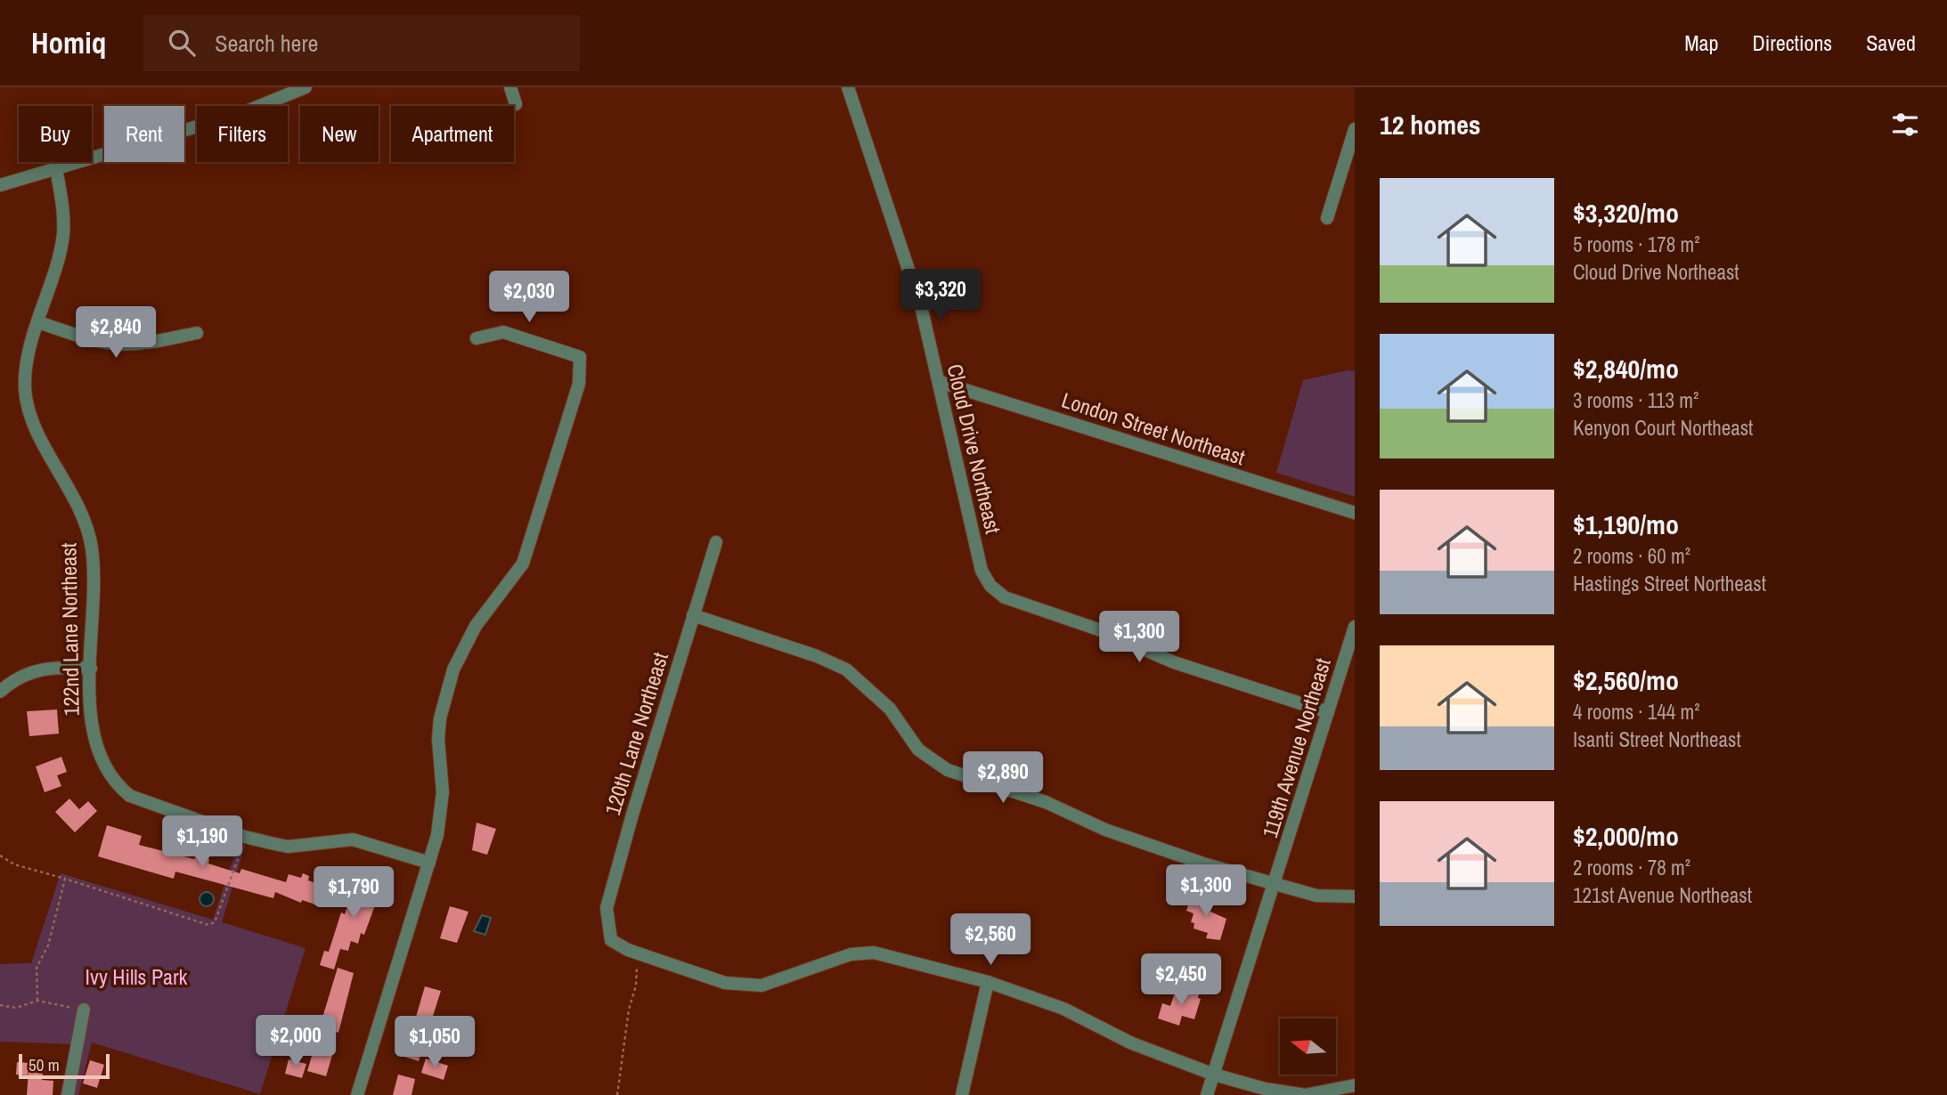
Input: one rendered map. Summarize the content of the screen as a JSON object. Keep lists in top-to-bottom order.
{
  "streets": {
    "street": [
      "London Street Northeast",
      "Cloud Drive Northeast",
      "122nd Lane Northeast",
      "120th Lane Northeast",
      "119th Avenue Northeast"
    ]
  },
  "crossings": [
    ["London Street Northeast", "Cloud Drive Northeast"],
    ["Cloud Drive Northeast", "119th Avenue Northeast"]
  ],
  "parks": ["Ivy Hills Park"],
  "scale_bar": "50 m",
  "north": "left",
  "page": {
    "header": "Homiq",
    "search": "Search here",
    "nav": ["Map", "Directions", "Saved"],
    "heading": "12 homes",
    "chip": [
      "Buy",
      "Rent",
      "Filters",
      "New",
      "Apartment"
    ],
    "list": [
      {
        "name": "$3,320/mo",
        "note": "5 rooms · 178 m² · Cloud Drive Northeast"
      },
      {
        "name": "$2,840/mo",
        "note": "3 rooms · 113 m² · Kenyon Court Northeast"
      },
      {
        "name": "$1,190/mo",
        "note": "2 rooms · 60 m² · Hastings Street Northeast"
      },
      {
        "name": "$2,560/mo",
        "note": "4 rooms · 144 m² · Isanti Street Northeast"
      },
      {
        "name": "$2,000/mo",
        "note": "2 rooms · 78 m² · 121st Avenue Northeast"
      }
    ],
    "price": [
      "$3,320",
      "$2,030",
      "$2,840",
      "$1,300",
      "$2,890",
      "$1,190",
      "$1,300",
      "$1,790",
      "$2,560",
      "$2,450",
      "$2,000",
      "$1,050"
    ],
    "scale": "50 m"
  }
}
